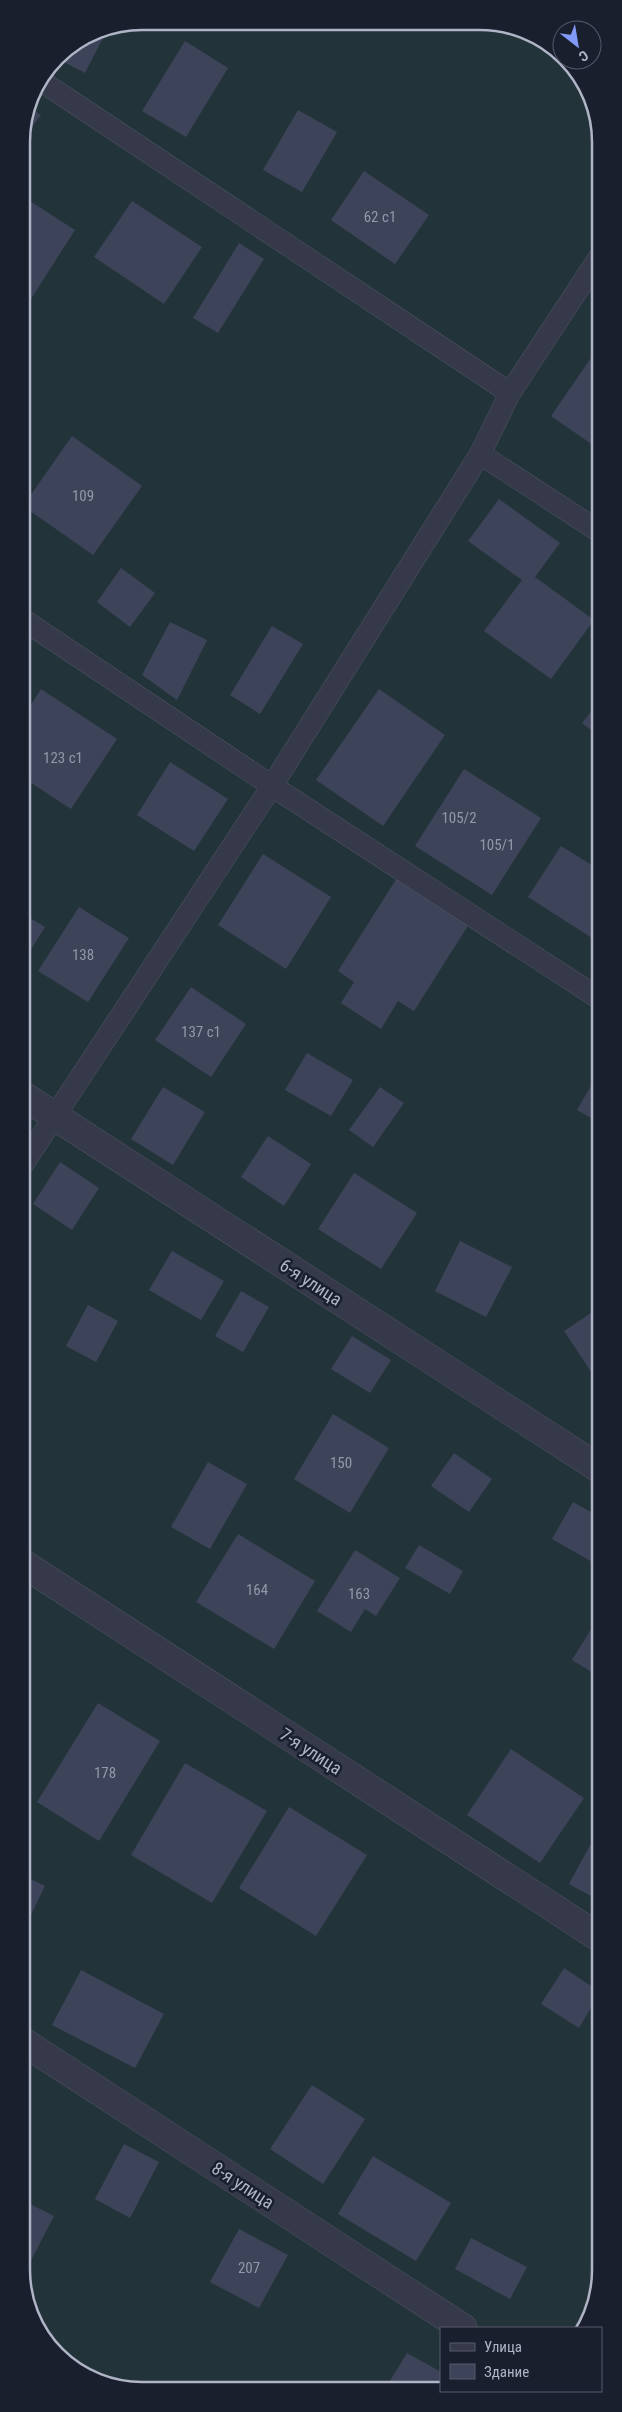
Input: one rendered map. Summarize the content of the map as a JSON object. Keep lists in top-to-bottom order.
{
  "streets": {
    "street": ["6-я улица", "7-я улица", "8-я улица"]
  },
  "house_numbers": [
    "62 с1",
    "109",
    "123 с1",
    "105/2",
    "105/1",
    "138",
    "137 c1",
    "150",
    "164",
    "163",
    "178",
    "207"
  ],
  "legend": ["Улица", "Здание"],
  "north": "bottom right"
}
